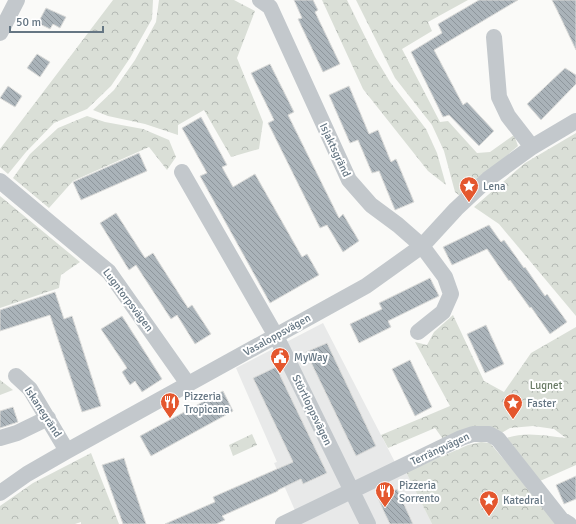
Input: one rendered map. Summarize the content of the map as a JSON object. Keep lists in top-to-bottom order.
{
  "streets": {
    "street": [
      "Isjaktsgränd",
      "Lugntorpsvägen",
      "Vasaloppsvägen",
      "Störtloppsvägen",
      "Iskanegränd",
      "Terrängvägen"
    ]
  },
  "crossings": [
    ["Isjaktsgränd", "Vasaloppsvägen"],
    ["Lugntorpsvägen", "Vasaloppsvägen"],
    ["Vasaloppsvägen", "Störtloppsvägen"],
    ["Vasaloppsvägen", "Iskanegränd"],
    ["Störtloppsvägen", "Terrängvägen"]
  ],
  "parks": ["Lugnet"],
  "places": {
    "place": ["Lena", "Faster", "Katedral"],
    "public building": ["MyWay"],
    "restaurant": ["Pizzeria Tropicana", "Pizzeria Sorrento"]
  },
  "scale_bar": "50 m"
}
